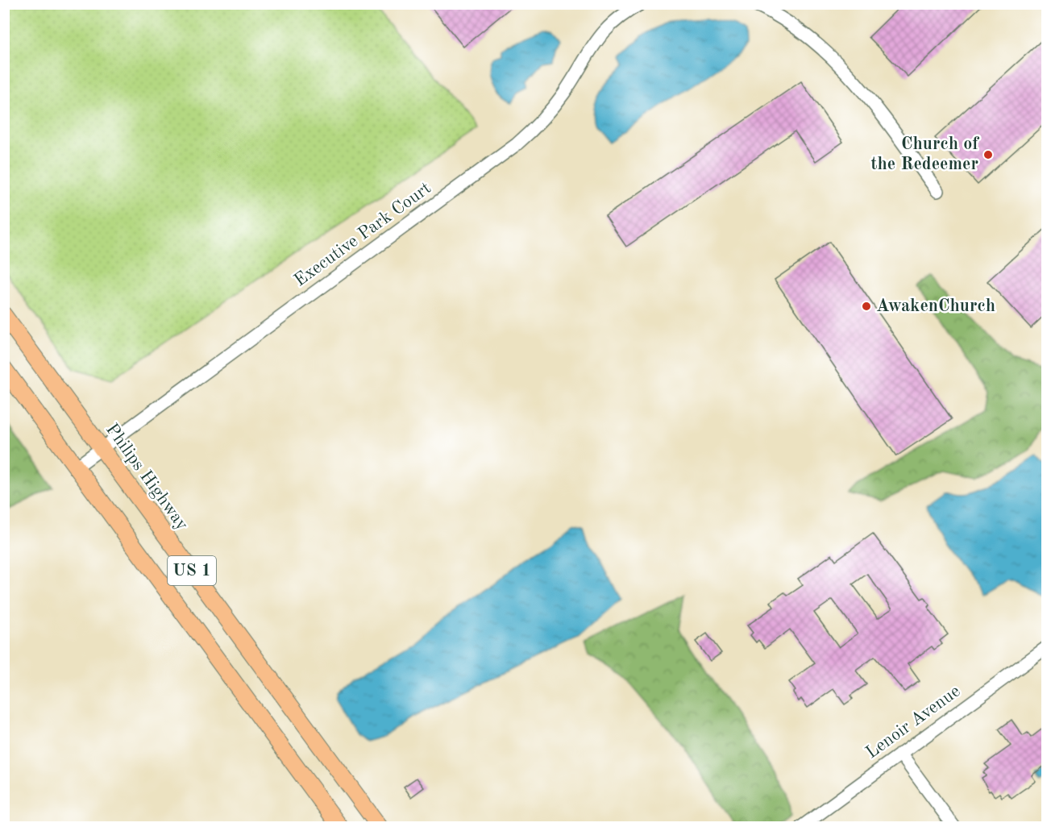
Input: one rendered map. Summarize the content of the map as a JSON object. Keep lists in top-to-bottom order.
{
  "streets": {
    "main road": ["Philips Highway", "US 1"],
    "street": ["Executive Park Court", "Lenoir Avenue"]
  },
  "crossings": [
    ["Executive Park Court", "Philips Highway"],
    ["Executive Park Court", "US 1"]
  ],
  "places": ["Church of the Redeemer", "AwakenChurch"]
}
